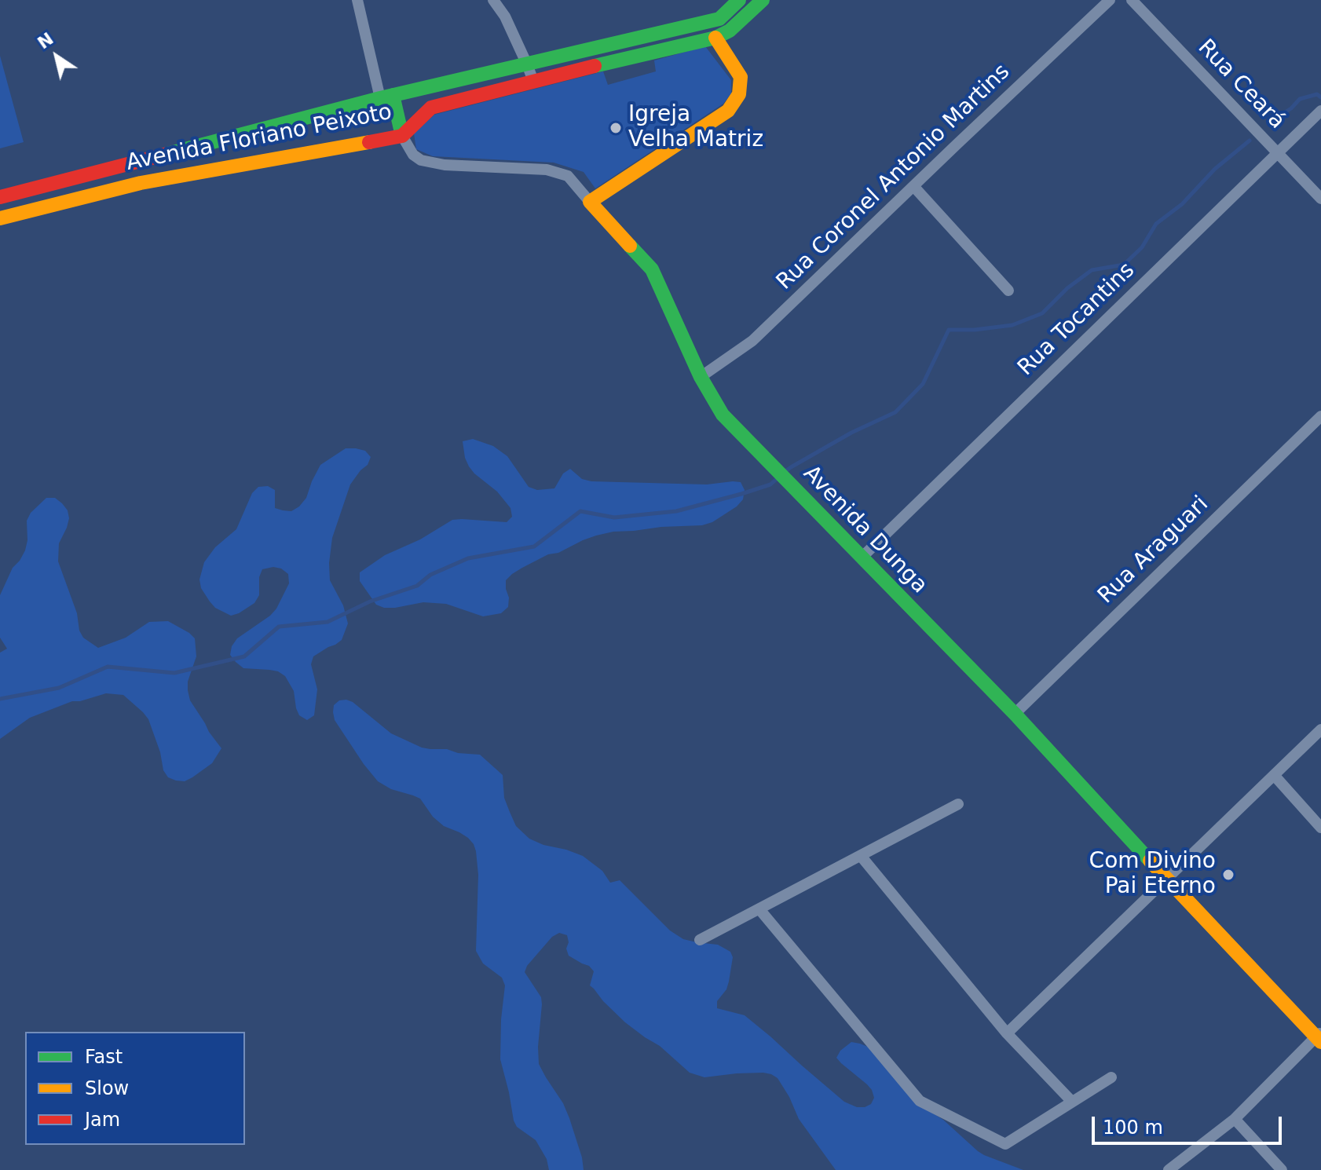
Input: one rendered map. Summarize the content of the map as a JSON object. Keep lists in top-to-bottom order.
{
  "streets": {
    "street": [
      "Rua Ceará",
      "Avenida Floriano Peixoto",
      "Rua Coronel Antonio Martins",
      "Rua Tocantins",
      "Avenida Dunga",
      "Rua Araguari"
    ]
  },
  "crossings": [
    ["Rua Ceará", "Rua Tocantins"],
    ["Rua Coronel Antonio Martins", "Avenida Dunga"],
    ["Rua Tocantins", "Avenida Dunga"],
    ["Avenida Dunga", "Rua Araguari"]
  ],
  "places": ["Igreja Velha Matriz", "Com Divino Pai Eterno"],
  "legend": ["Fast", "Slow", "Jam"],
  "scale_bar": "100 m",
  "north": "top left"
}
